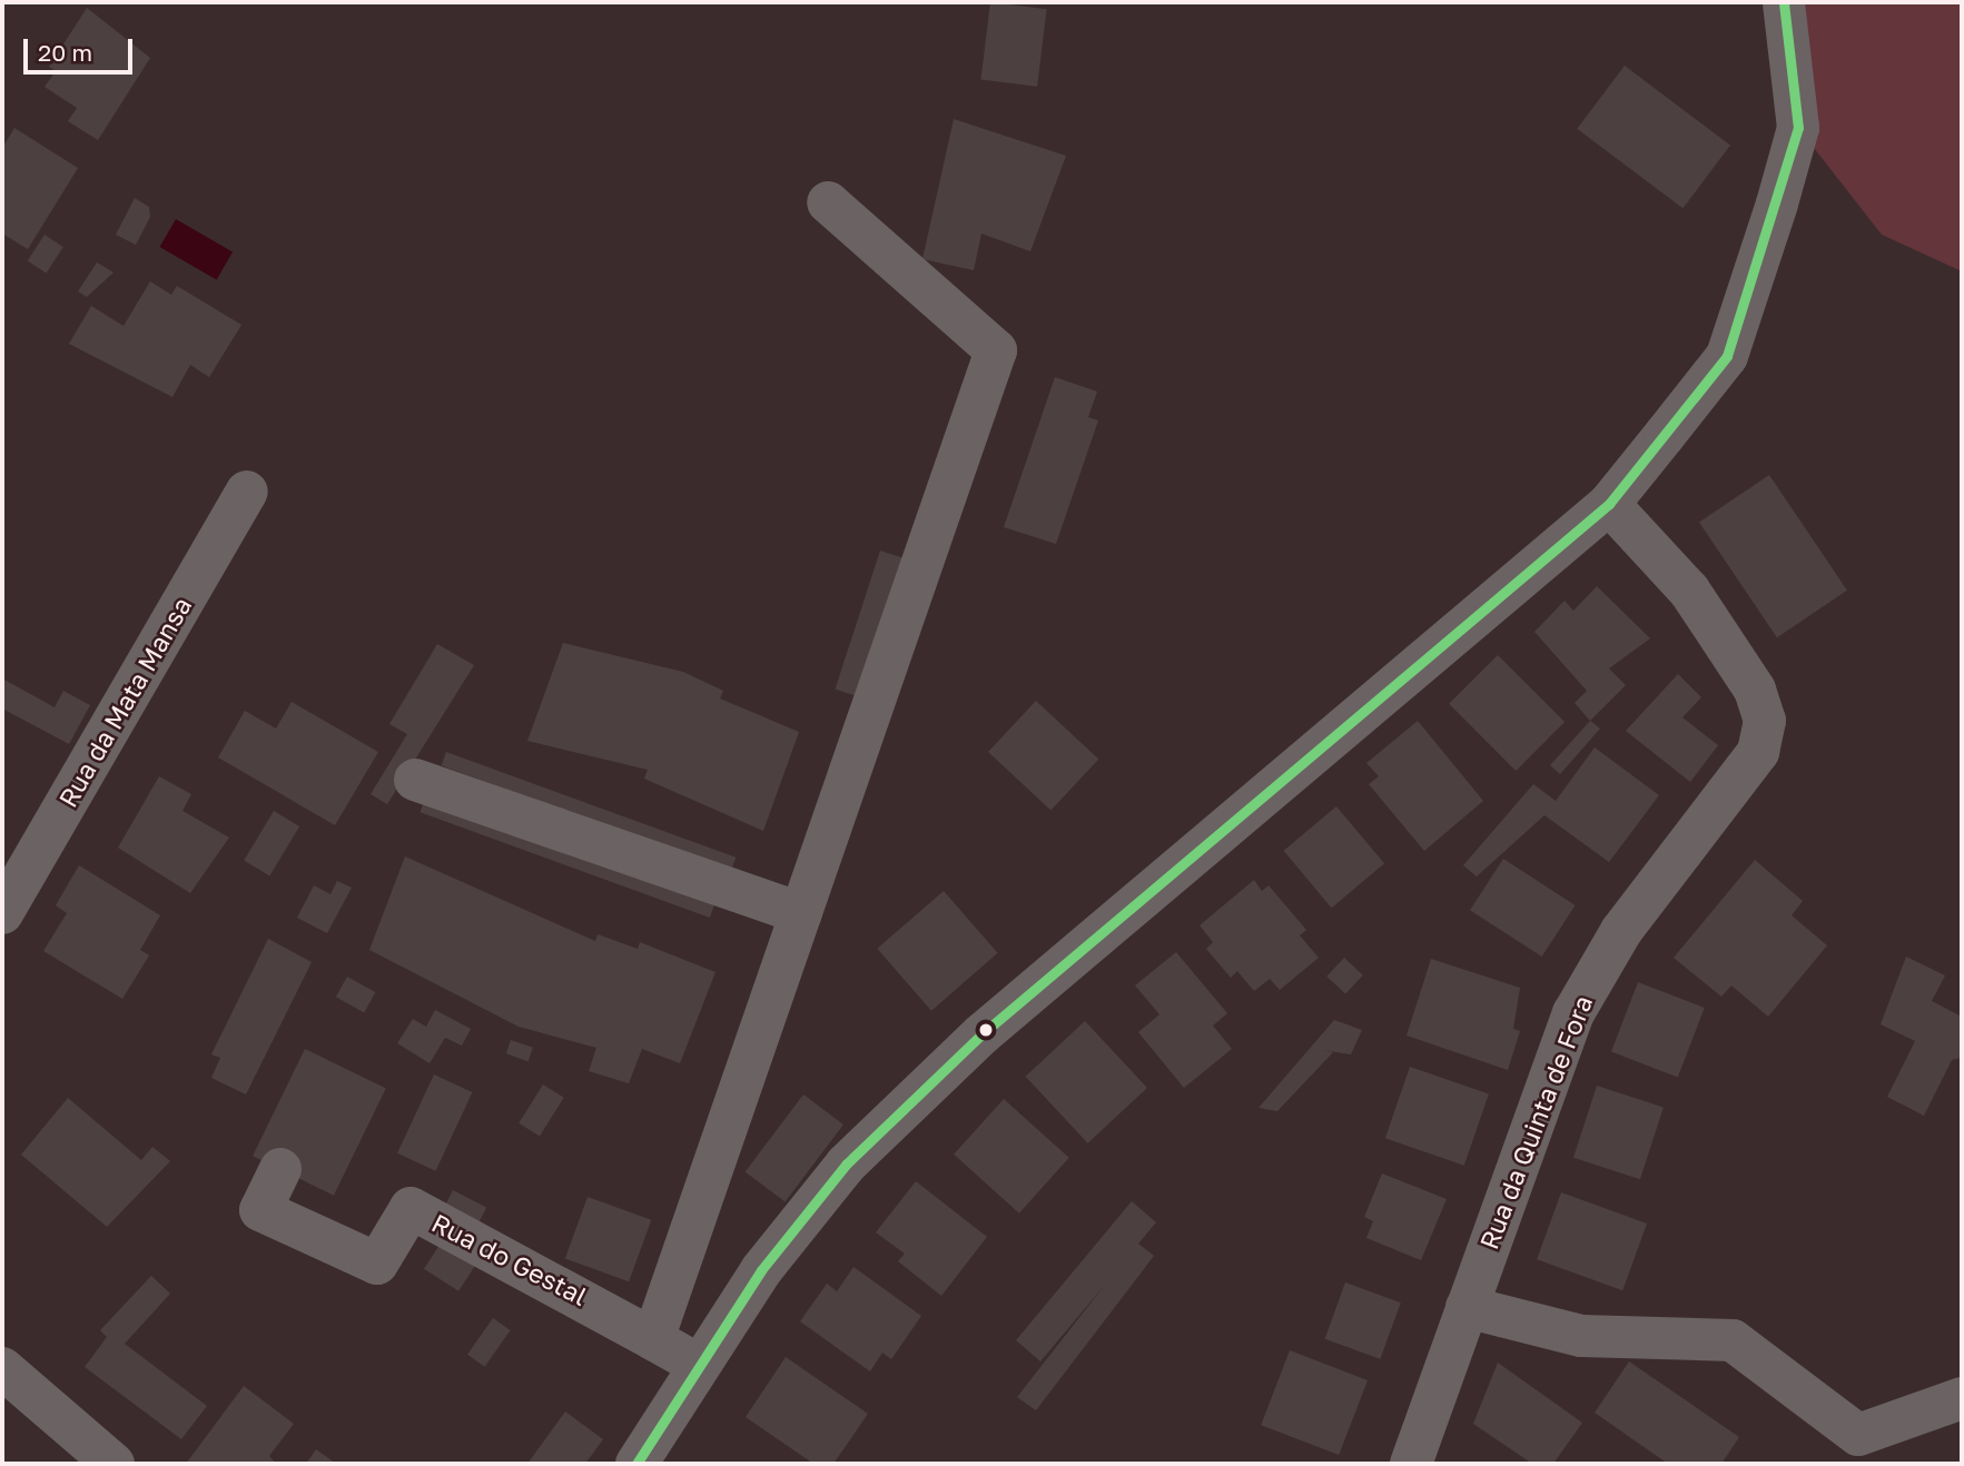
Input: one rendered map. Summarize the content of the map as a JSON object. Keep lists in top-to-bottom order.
{
  "streets": {
    "street": ["Rua da Mata Mansa", "Rua da Quinta de Fora", "Rua do Gestal"]
  },
  "scale_bar": "20 m"
}
